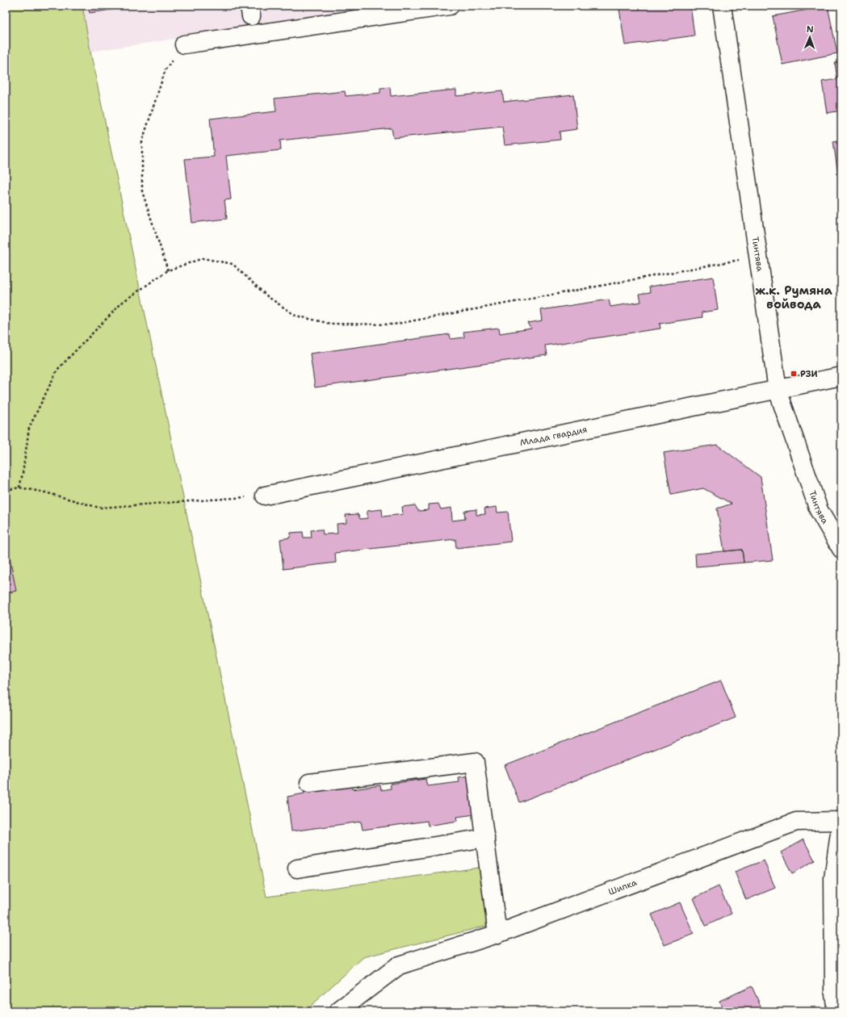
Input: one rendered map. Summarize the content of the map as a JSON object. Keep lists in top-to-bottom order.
{
  "streets": {
    "street": ["Тинтява", "Млада гвардия", "Шипка"]
  },
  "crossings": [
    ["Тинтява", "Млада гвардия"]
  ],
  "districts": ["ж.к. Румяна войвода"],
  "places": {
    "transit": ["РЗИ"]
  },
  "north": "top"
}
